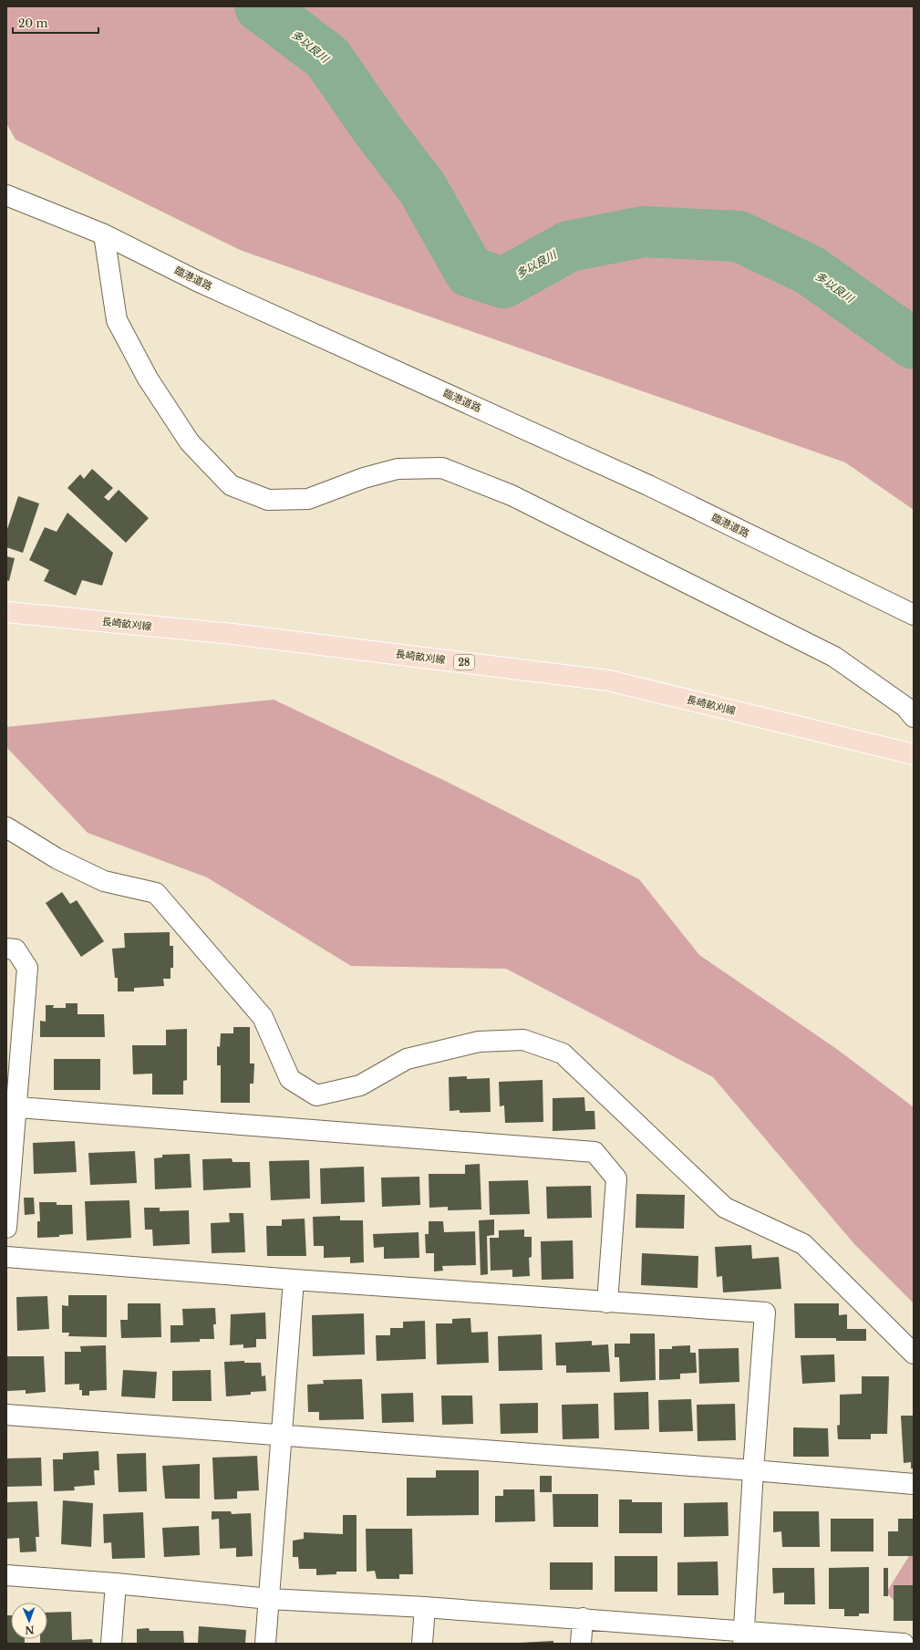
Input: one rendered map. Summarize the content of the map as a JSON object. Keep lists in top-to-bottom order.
{
  "streets": {
    "main road": ["長崎畝刈線", "28"],
    "street": ["臨港道路"]
  },
  "water": ["多以良川"],
  "scale_bar": "20 m",
  "north": "bottom"
}
